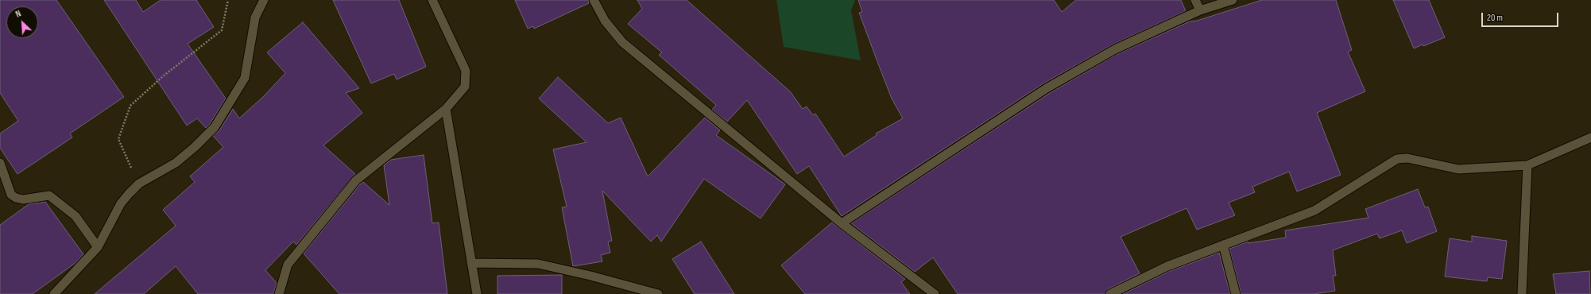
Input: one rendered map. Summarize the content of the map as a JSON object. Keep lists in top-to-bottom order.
{
  "scale_bar": "20 m",
  "north": "top left"
}
